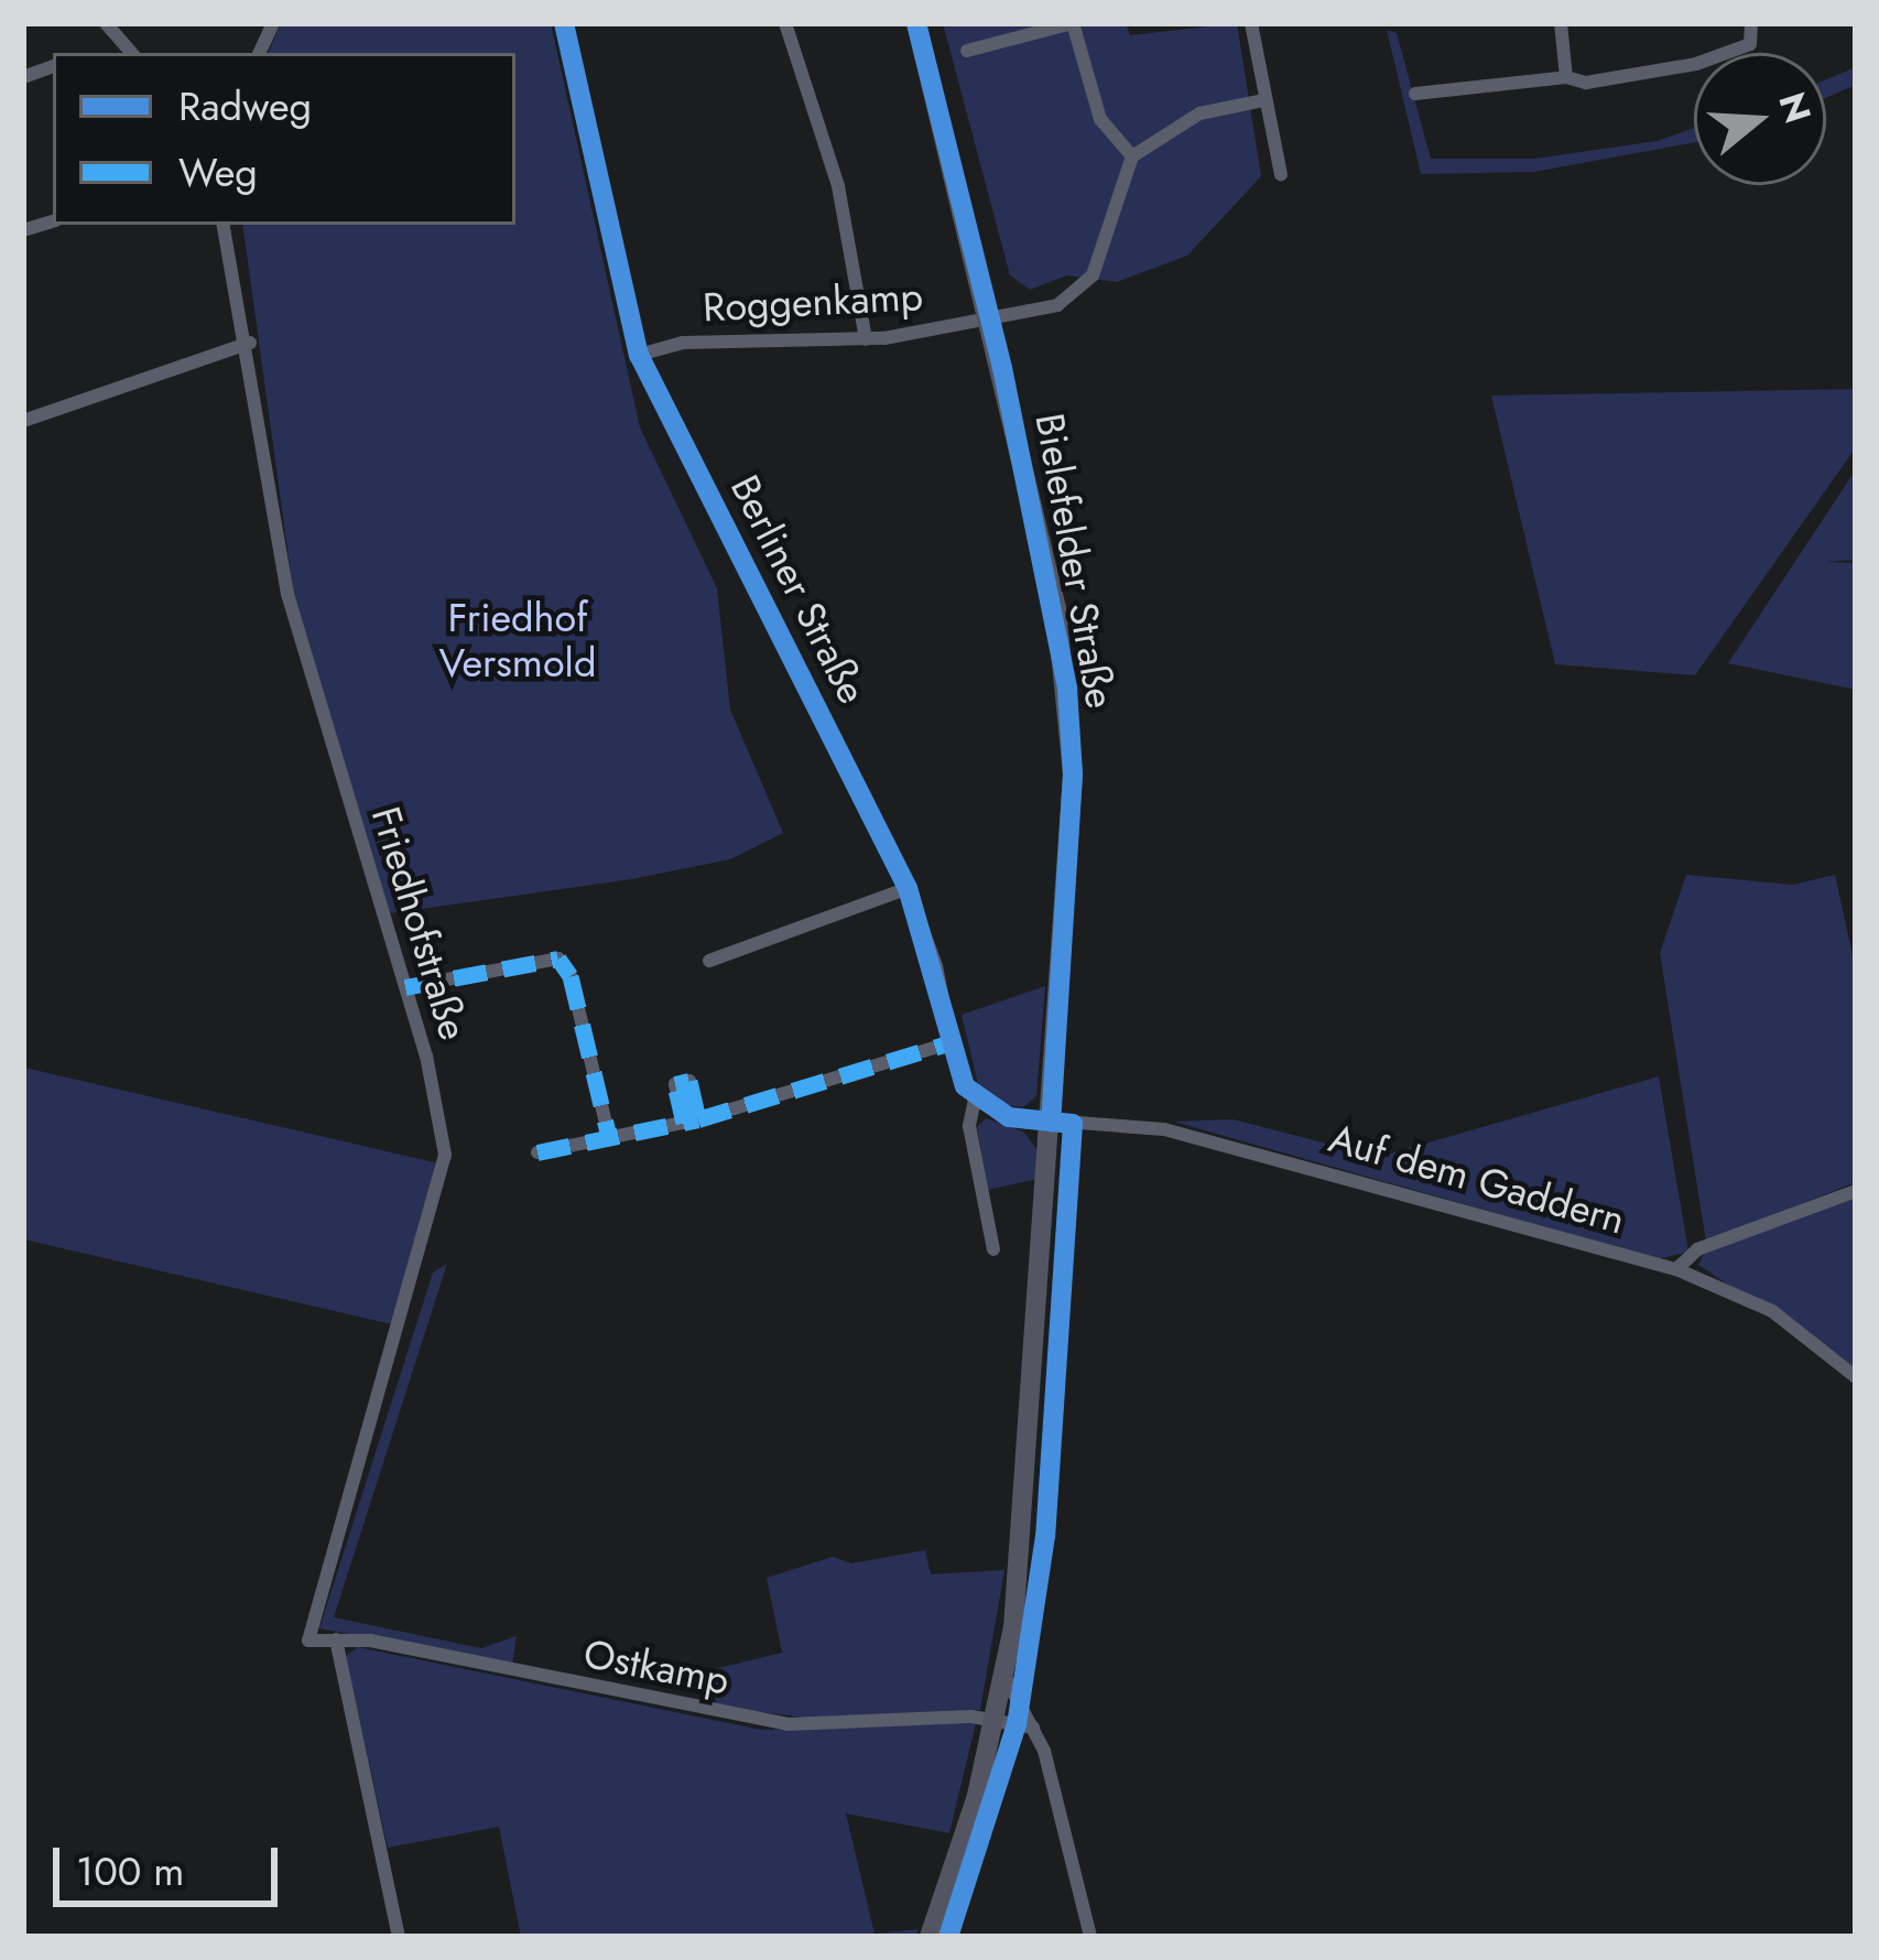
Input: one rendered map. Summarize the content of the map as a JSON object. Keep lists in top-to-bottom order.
{
  "streets": {
    "main road": ["Bielefelder Straße"],
    "street": [
      "Roggenkamp",
      "Berliner Straße",
      "Friedhofstraße",
      "Auf dem Gaddern",
      "Ostkamp"
    ]
  },
  "crossings": [
    ["Roggenkamp", "Bielefelder Straße"],
    ["Roggenkamp", "Berliner Straße"],
    ["Bielefelder Straße", "Auf dem Gaddern"],
    ["Bielefelder Straße", "Ostkamp"],
    ["Friedhofstraße", "Ostkamp"]
  ],
  "parks": ["Friedhof Versmold"],
  "legend": ["Radweg", "Weg"],
  "scale_bar": "100 m",
  "north": "right"
}
